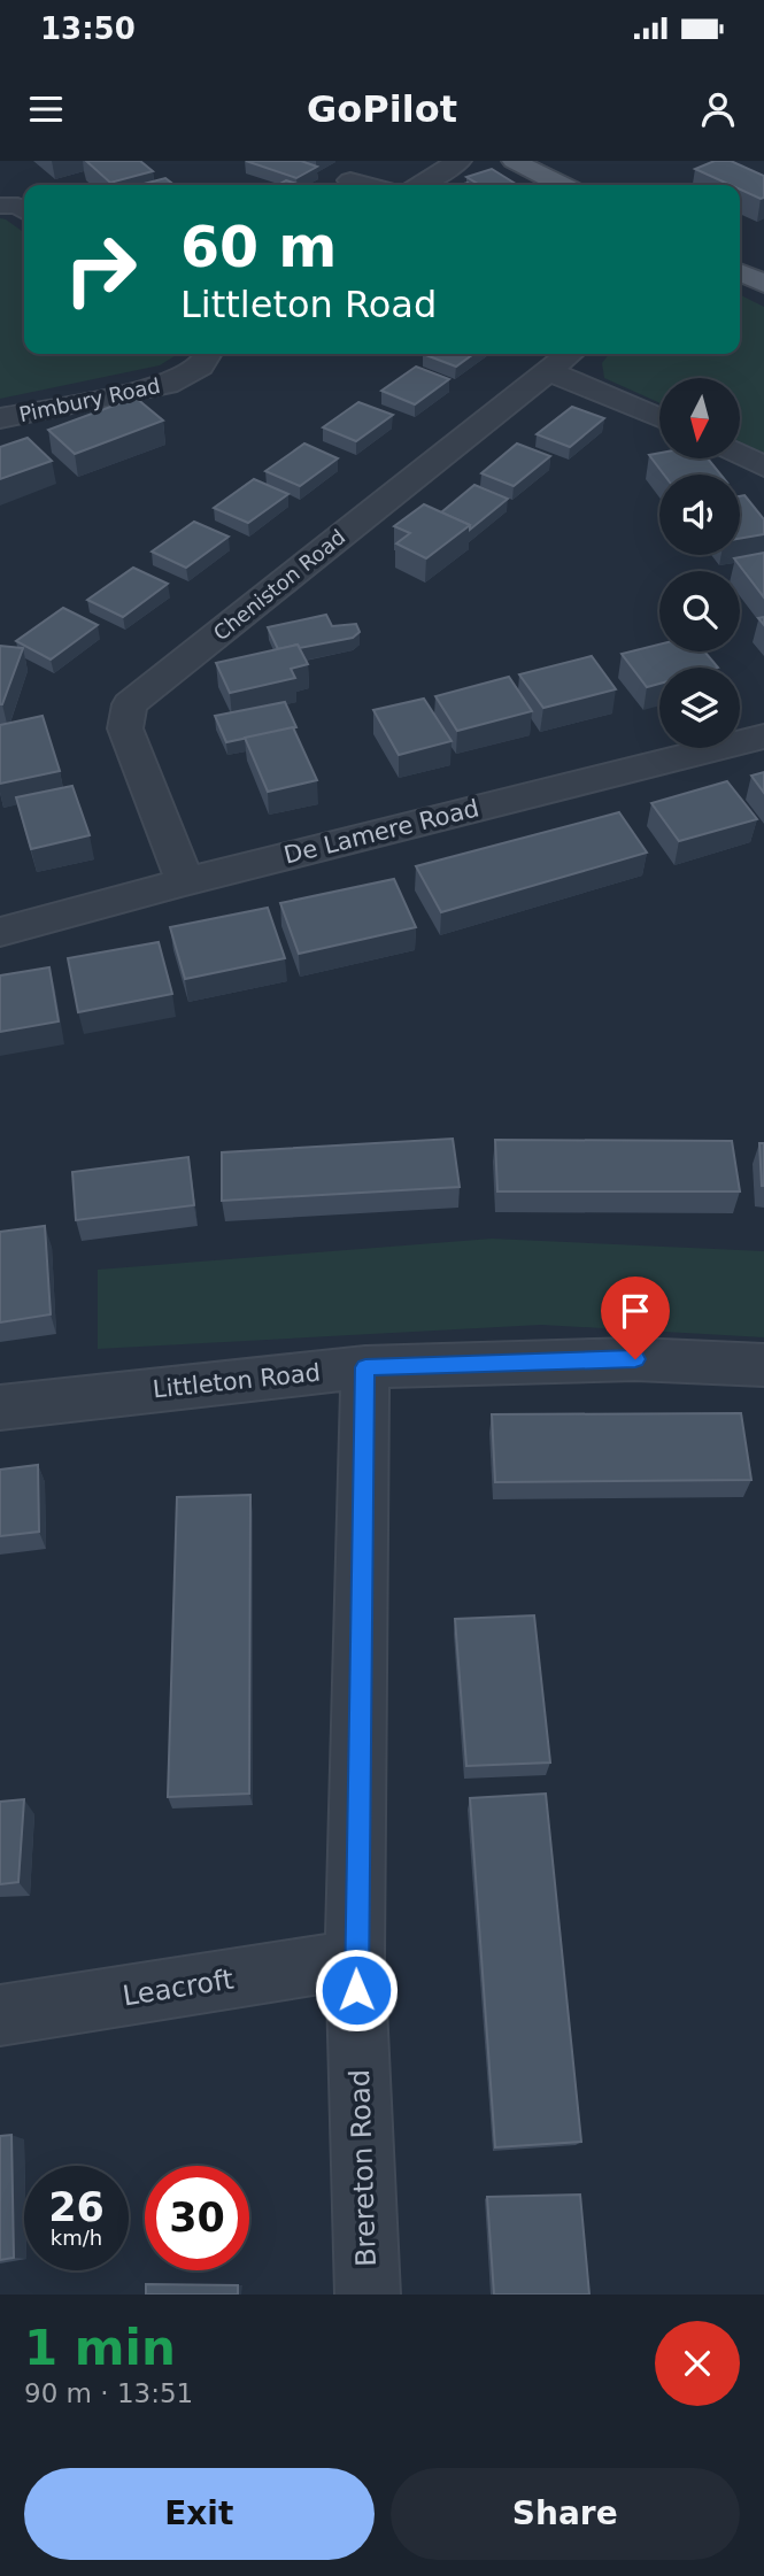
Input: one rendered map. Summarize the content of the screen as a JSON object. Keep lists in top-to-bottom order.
{
  "streets": {
    "street": [
      "Pimbury Road",
      "Cheniston Road",
      "De Lamere Road",
      "Littleton Road",
      "Leacroft",
      "Brereton Road"
    ]
  },
  "crossings": [
    ["Cheniston Road", "De Lamere Road"],
    ["Littleton Road", "Brereton Road"],
    ["Leacroft", "Brereton Road"]
  ],
  "north": "bottom",
  "page": {
    "status": "13:50",
    "header": "GoPilot",
    "turn": ["60 m", "Littleton Road"],
    "speed": "26 km/h",
    "limit": "30",
    "heading": ["1 min", "90 m · 13:51"],
    "buttons": ["Exit", "Share"]
  }
}
